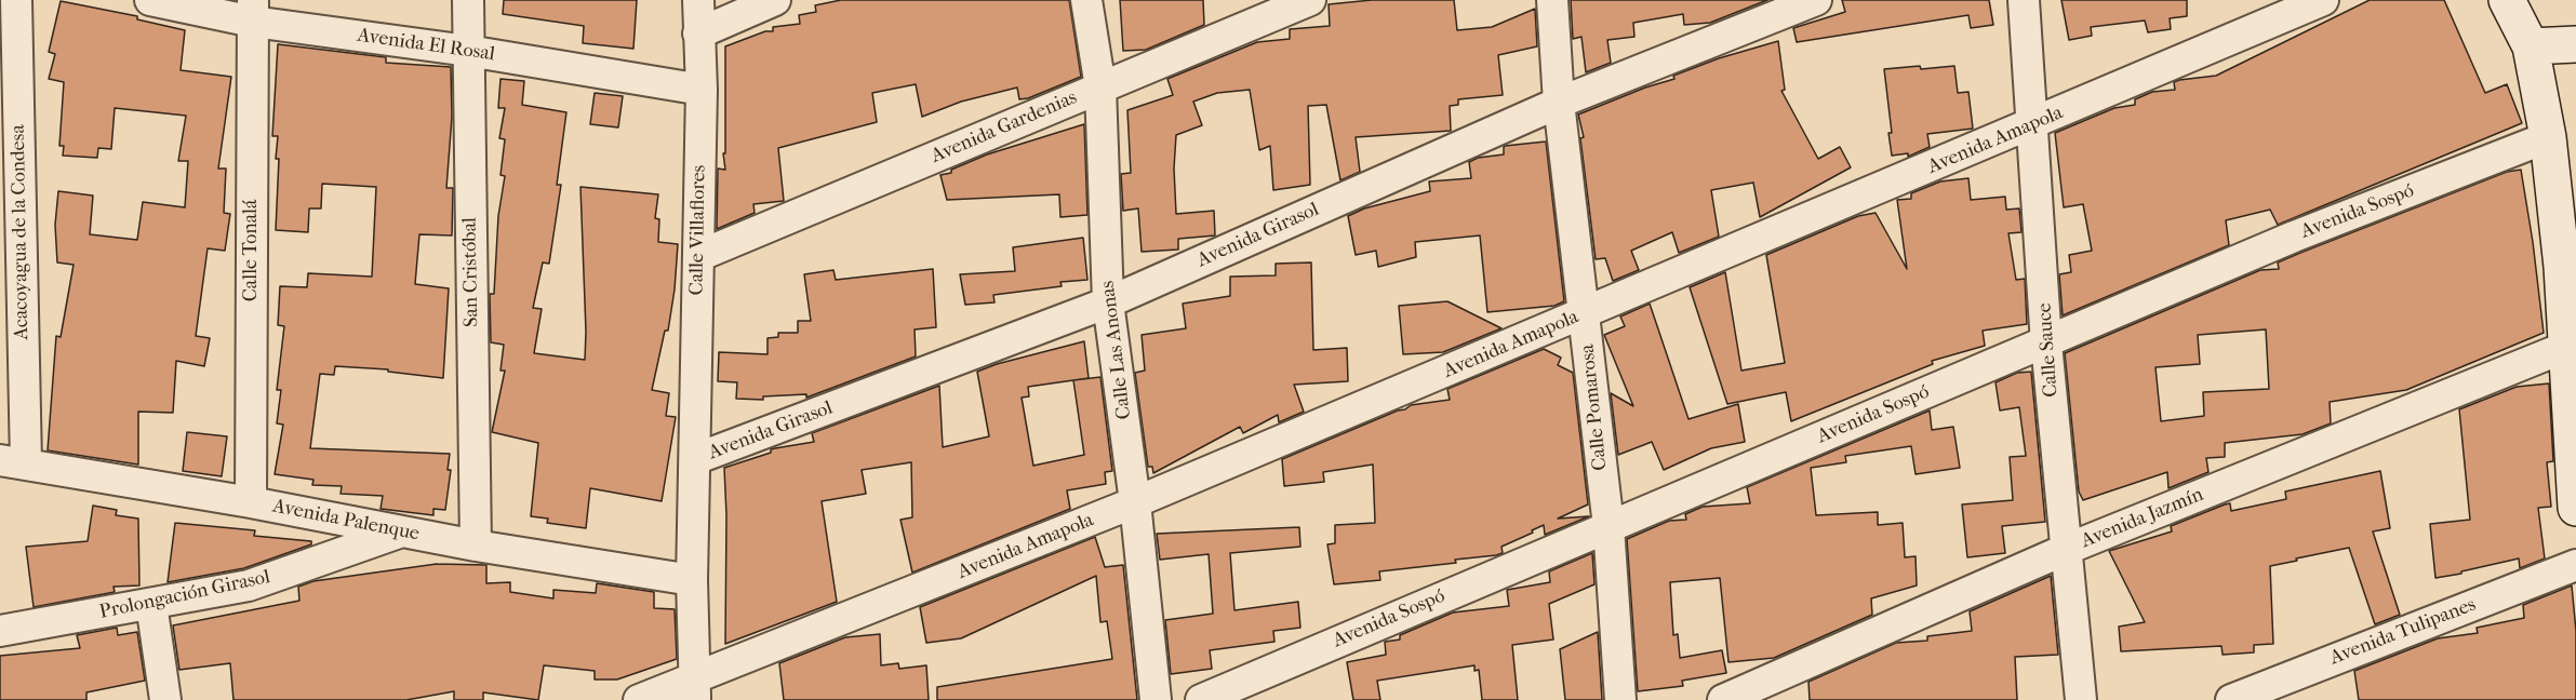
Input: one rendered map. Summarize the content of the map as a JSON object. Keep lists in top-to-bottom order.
{
  "streets": {
    "street": [
      "Avenida El Rosal",
      "Avenida Gardenias",
      "Avenida Amapola",
      "Avenida Sospó",
      "Calle Villaflores",
      "Acacoyagua de la Condesa",
      "Avenida Girasol",
      "Calle Tonalá",
      "San Cristóbal",
      "Calle Las Anonas",
      "Calle Sauce",
      "Calle Pomarosa",
      "Avenida Jazmín",
      "Avenida Palenque",
      "Prolongación Girasol",
      "Avenida Tulipanes"
    ]
  },
  "crossings": [
    ["Avenida El Rosal", "Calle Villaflores"],
    ["Avenida El Rosal", "Calle Tonalá"],
    ["Avenida El Rosal", "San Cristóbal"],
    ["Avenida Gardenias", "Calle Villaflores"],
    ["Avenida Gardenias", "Calle Las Anonas"],
    ["Avenida Amapola", "Calle Villaflores"],
    ["Avenida Amapola", "Calle Las Anonas"],
    ["Avenida Amapola", "Calle Sauce"],
    ["Avenida Amapola", "Calle Pomarosa"],
    ["Avenida Sospó", "Calle Sauce"],
    ["Avenida Sospó", "Calle Pomarosa"],
    ["Calle Villaflores", "Avenida Girasol"],
    ["Calle Villaflores", "Avenida Palenque"],
    ["Acacoyagua de la Condesa", "Avenida Palenque"],
    ["Avenida Girasol", "Calle Las Anonas"],
    ["Avenida Girasol", "Calle Pomarosa"],
    ["Calle Tonalá", "Avenida Palenque"],
    ["San Cristóbal", "Avenida Palenque"],
    ["Calle Sauce", "Avenida Jazmín"],
    ["Avenida Palenque", "Prolongación Girasol"]
  ]
}
